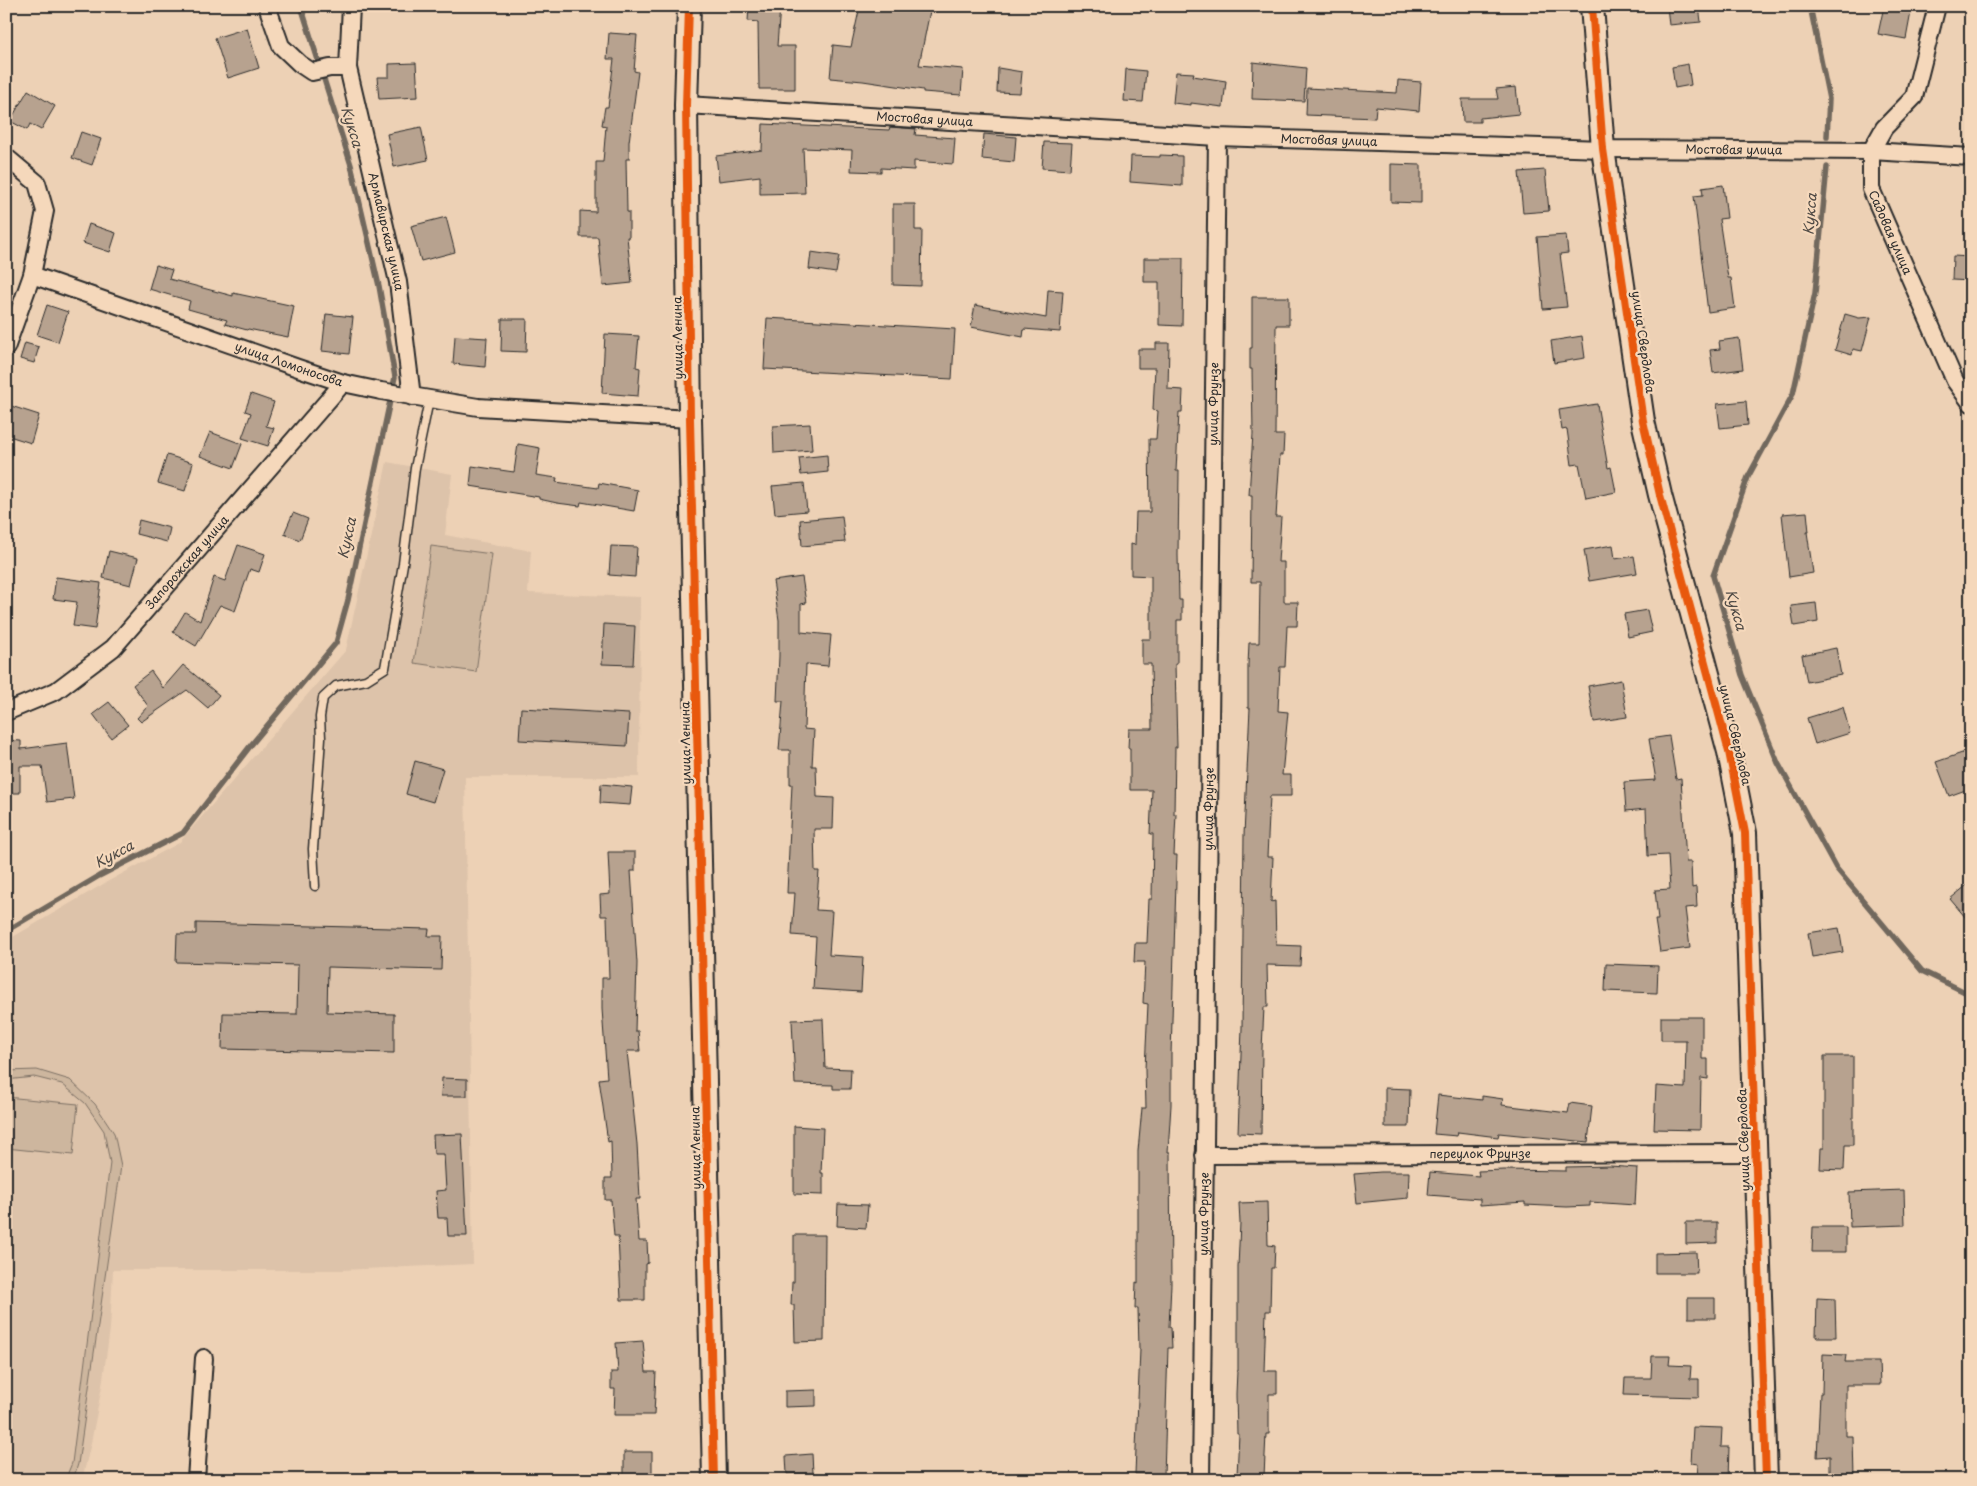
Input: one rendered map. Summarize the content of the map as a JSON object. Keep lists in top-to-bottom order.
{
  "streets": {
    "street": [
      "Мостовая улица",
      "Армавирская улица",
      "Садовая улица",
      "улица Ленина",
      "улица Свердлова",
      "улица Ломоносова",
      "улица Фрунзе",
      "Запорожская улица",
      "переулок Фрунзе"
    ]
  },
  "crossings": [
    ["Мостовая улица", "Садовая улица"],
    ["Мостовая улица", "улица Ленина"],
    ["Мостовая улица", "улица Свердлова"],
    ["Мостовая улица", "улица Фрунзе"],
    ["Армавирская улица", "улица Ломоносова"],
    ["улица Ленина", "улица Ломоносова"],
    ["улица Свердлова", "переулок Фрунзе"],
    ["улица Ломоносова", "Запорожская улица"],
    ["улица Фрунзе", "переулок Фрунзе"]
  ],
  "water": ["Кукса"]
}
